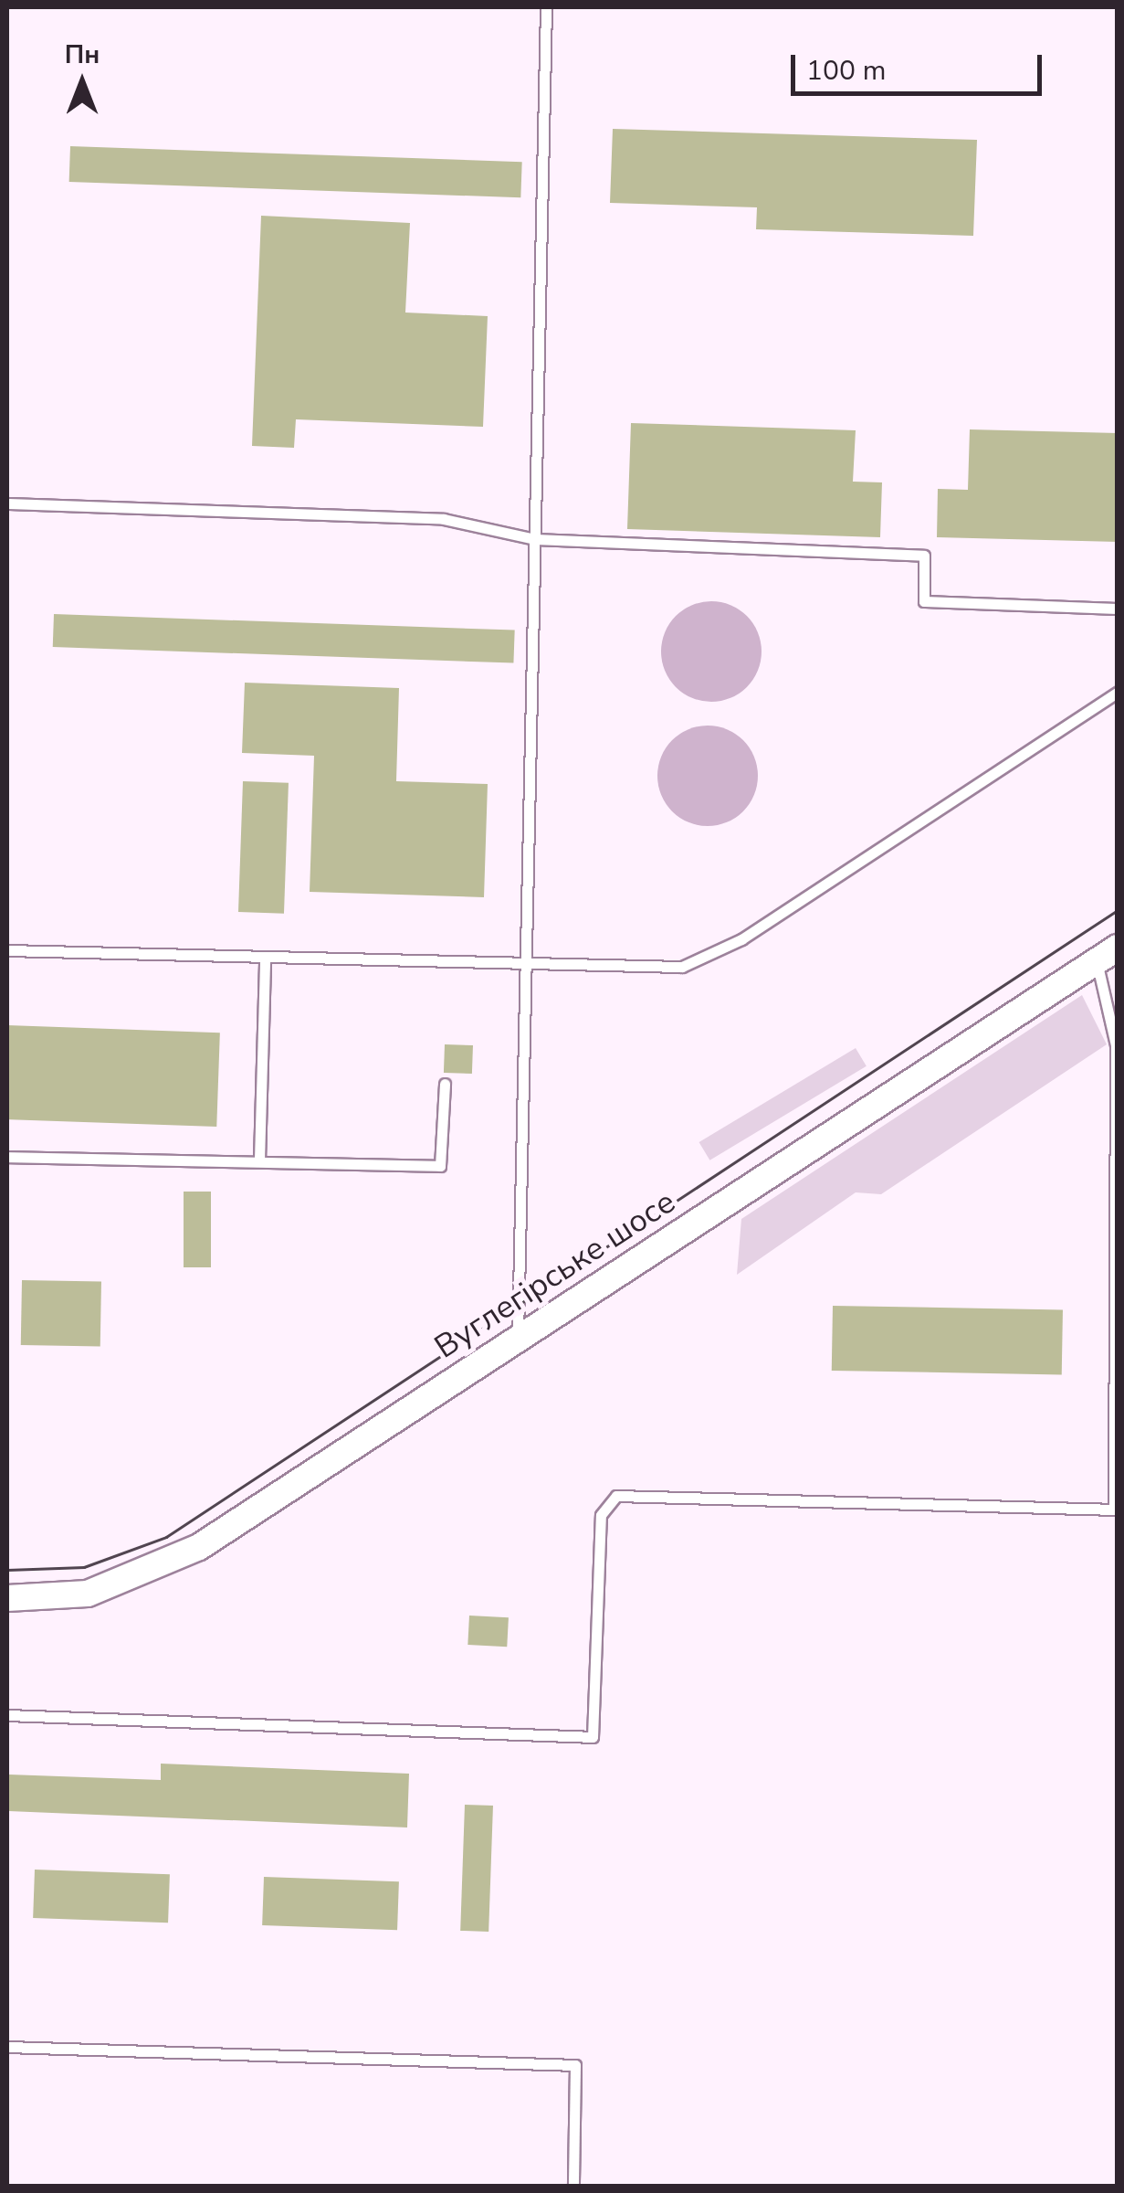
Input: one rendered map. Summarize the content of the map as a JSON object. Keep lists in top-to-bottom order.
{
  "streets": {
    "street": ["Вуглегірське шосе"]
  },
  "scale_bar": "100 m",
  "north": "top"
}
